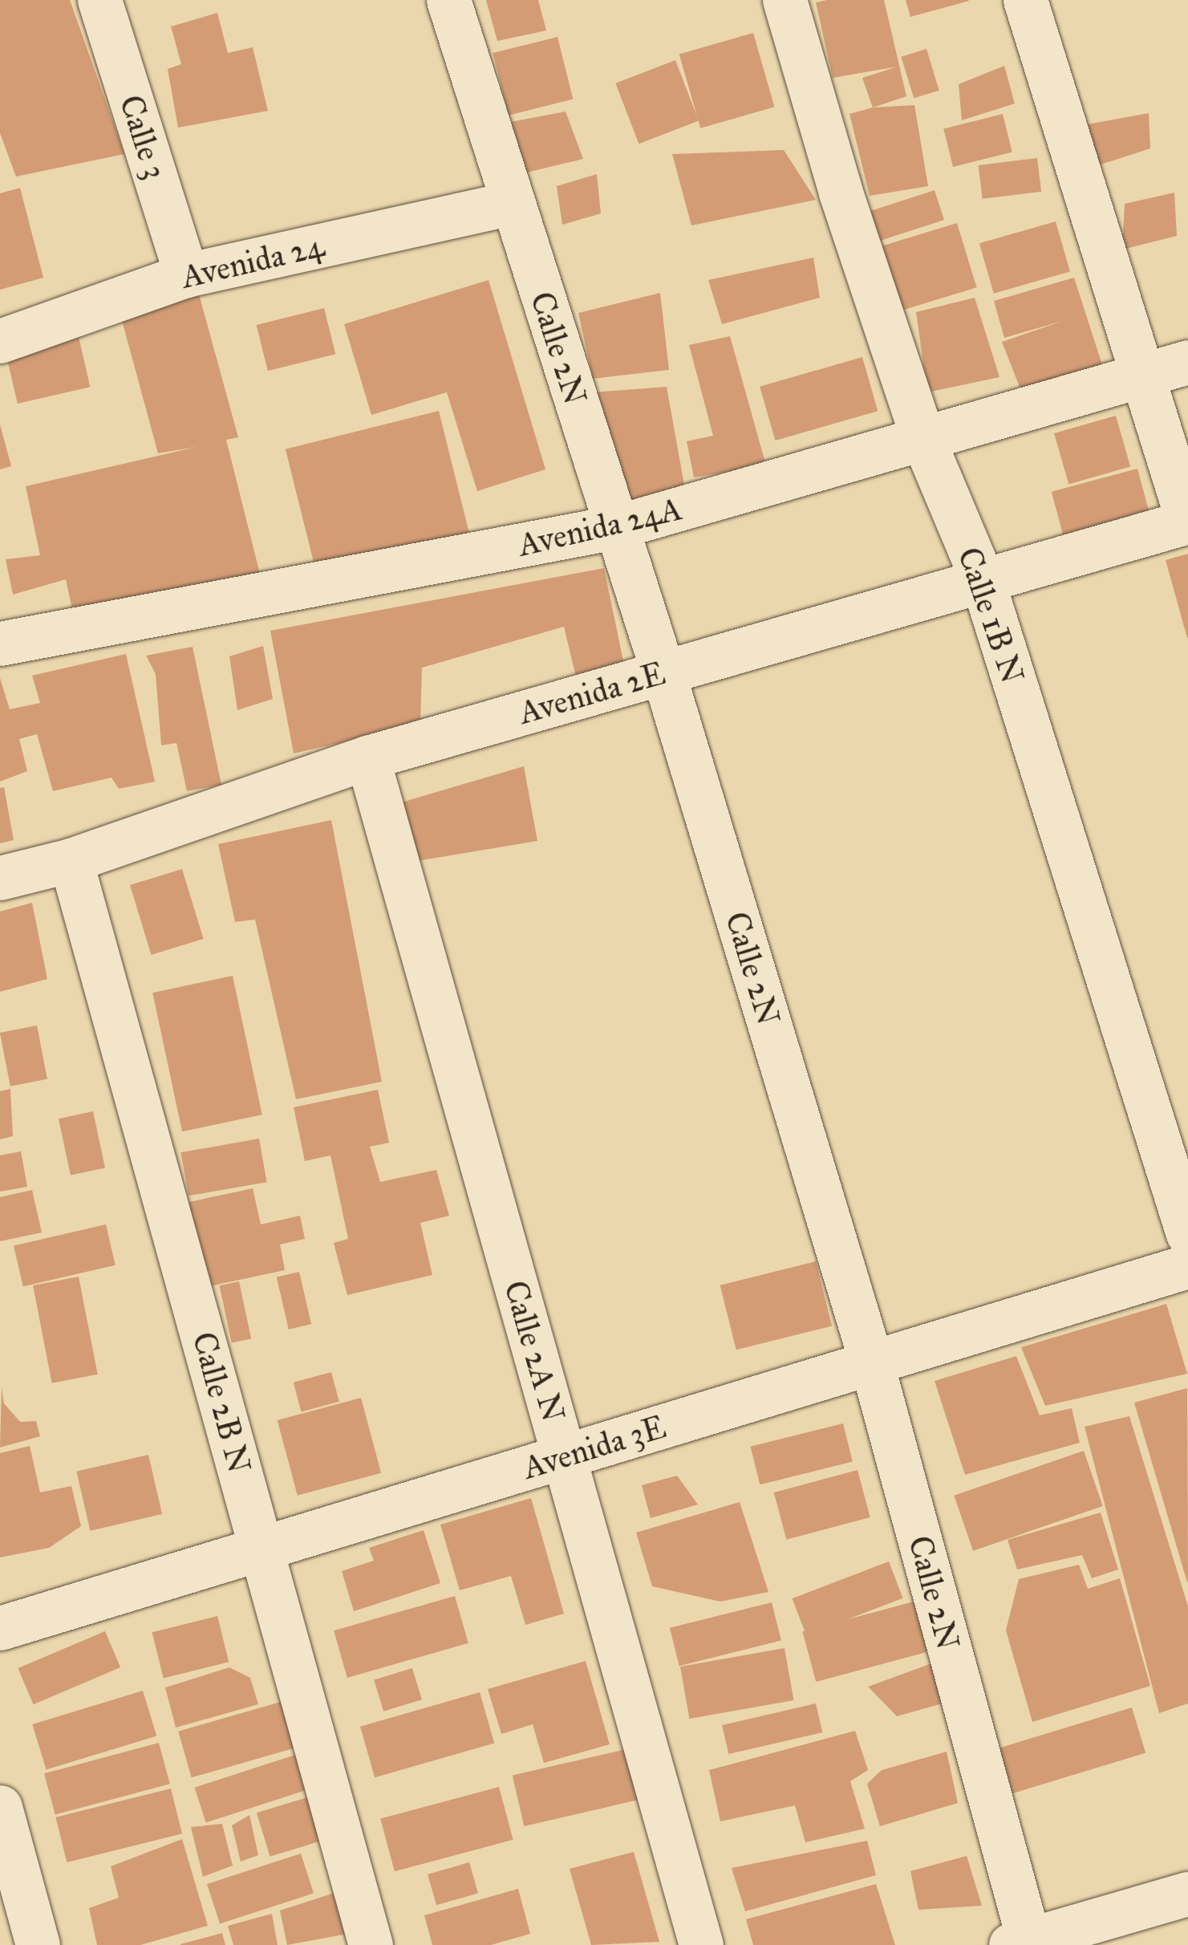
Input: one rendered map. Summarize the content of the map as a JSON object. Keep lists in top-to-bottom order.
{
  "streets": {
    "street": [
      "Calle 3",
      "Avenida 24",
      "Calle 2N",
      "Avenida 24A",
      "Calle 1B N",
      "Avenida 2E",
      "Calle 2A N",
      "Calle 2B N",
      "Avenida 3E"
    ]
  },
  "crossings": [
    ["Calle 3", "Avenida 24"],
    ["Avenida 24", "Calle 2N"],
    ["Calle 2N", "Avenida 24A"],
    ["Calle 2N", "Avenida 2E"],
    ["Calle 2N", "Avenida 3E"],
    ["Avenida 24A", "Calle 1B N"],
    ["Calle 1B N", "Avenida 2E"],
    ["Avenida 2E", "Calle 2A N"],
    ["Avenida 2E", "Calle 2B N"],
    ["Calle 2A N", "Avenida 3E"],
    ["Calle 2B N", "Avenida 3E"]
  ]
}
